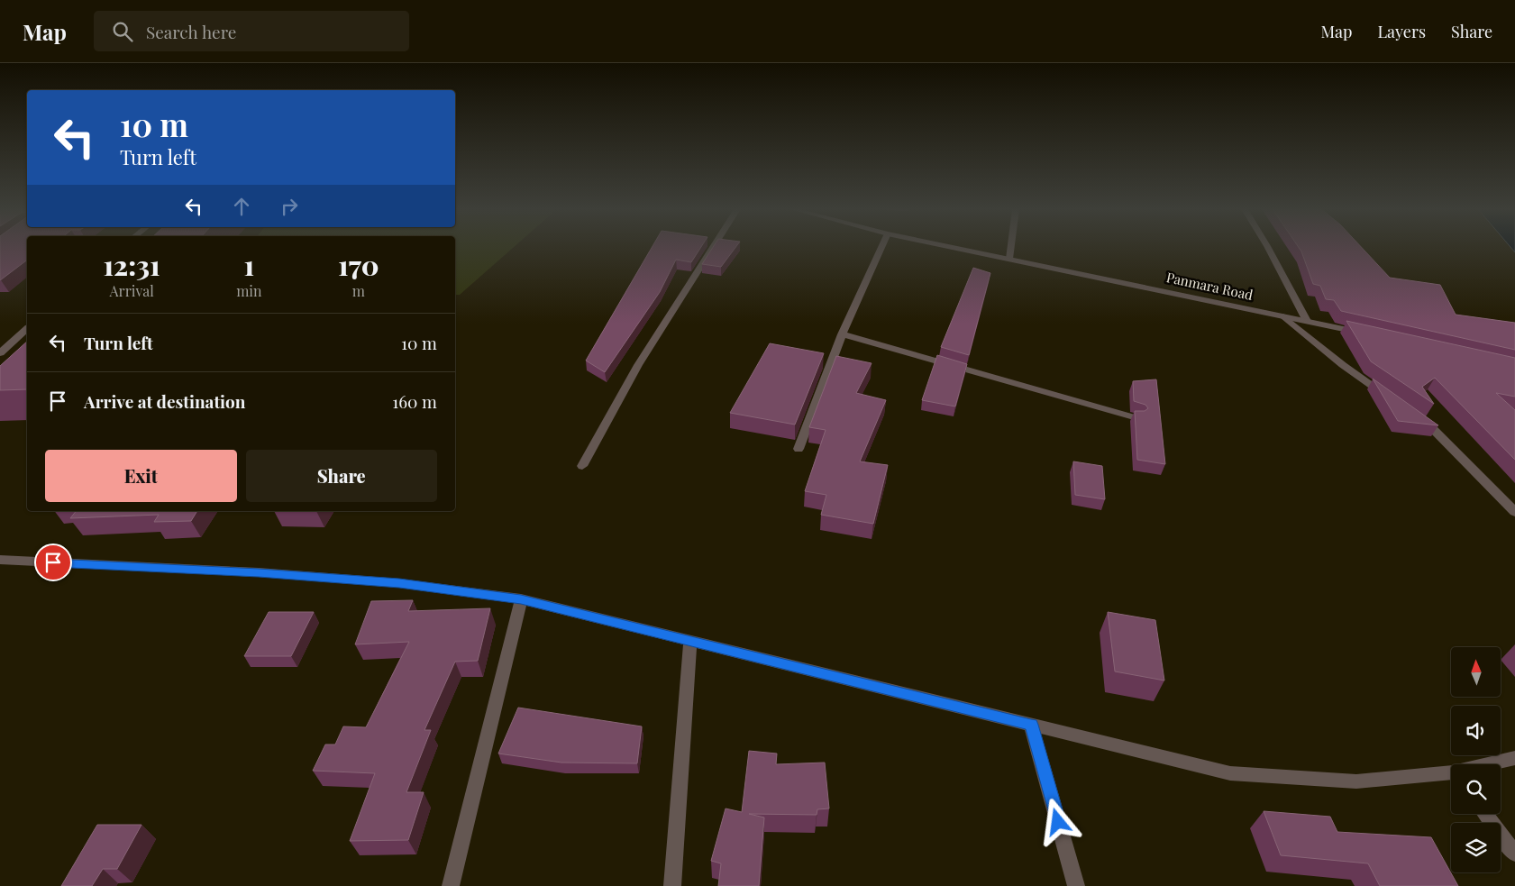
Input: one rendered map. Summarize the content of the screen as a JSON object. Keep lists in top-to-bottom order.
{
  "streets": {
    "street": ["Panmara Road"]
  },
  "north": "top",
  "page": {
    "header": "Map",
    "search": "Search here",
    "nav": ["Map", "Layers", "Share"],
    "turn": ["10 m", "Turn left"],
    "eta": [
      "12:31",
      "Arrival",
      "1",
      "min",
      "170",
      "m"
    ],
    "list": [
      {
        "name": "Turn left",
        "value": "10 m"
      },
      {
        "name": "Arrive at destination",
        "value": "160 m"
      }
    ],
    "buttons": ["Exit", "Share"]
  }
}
